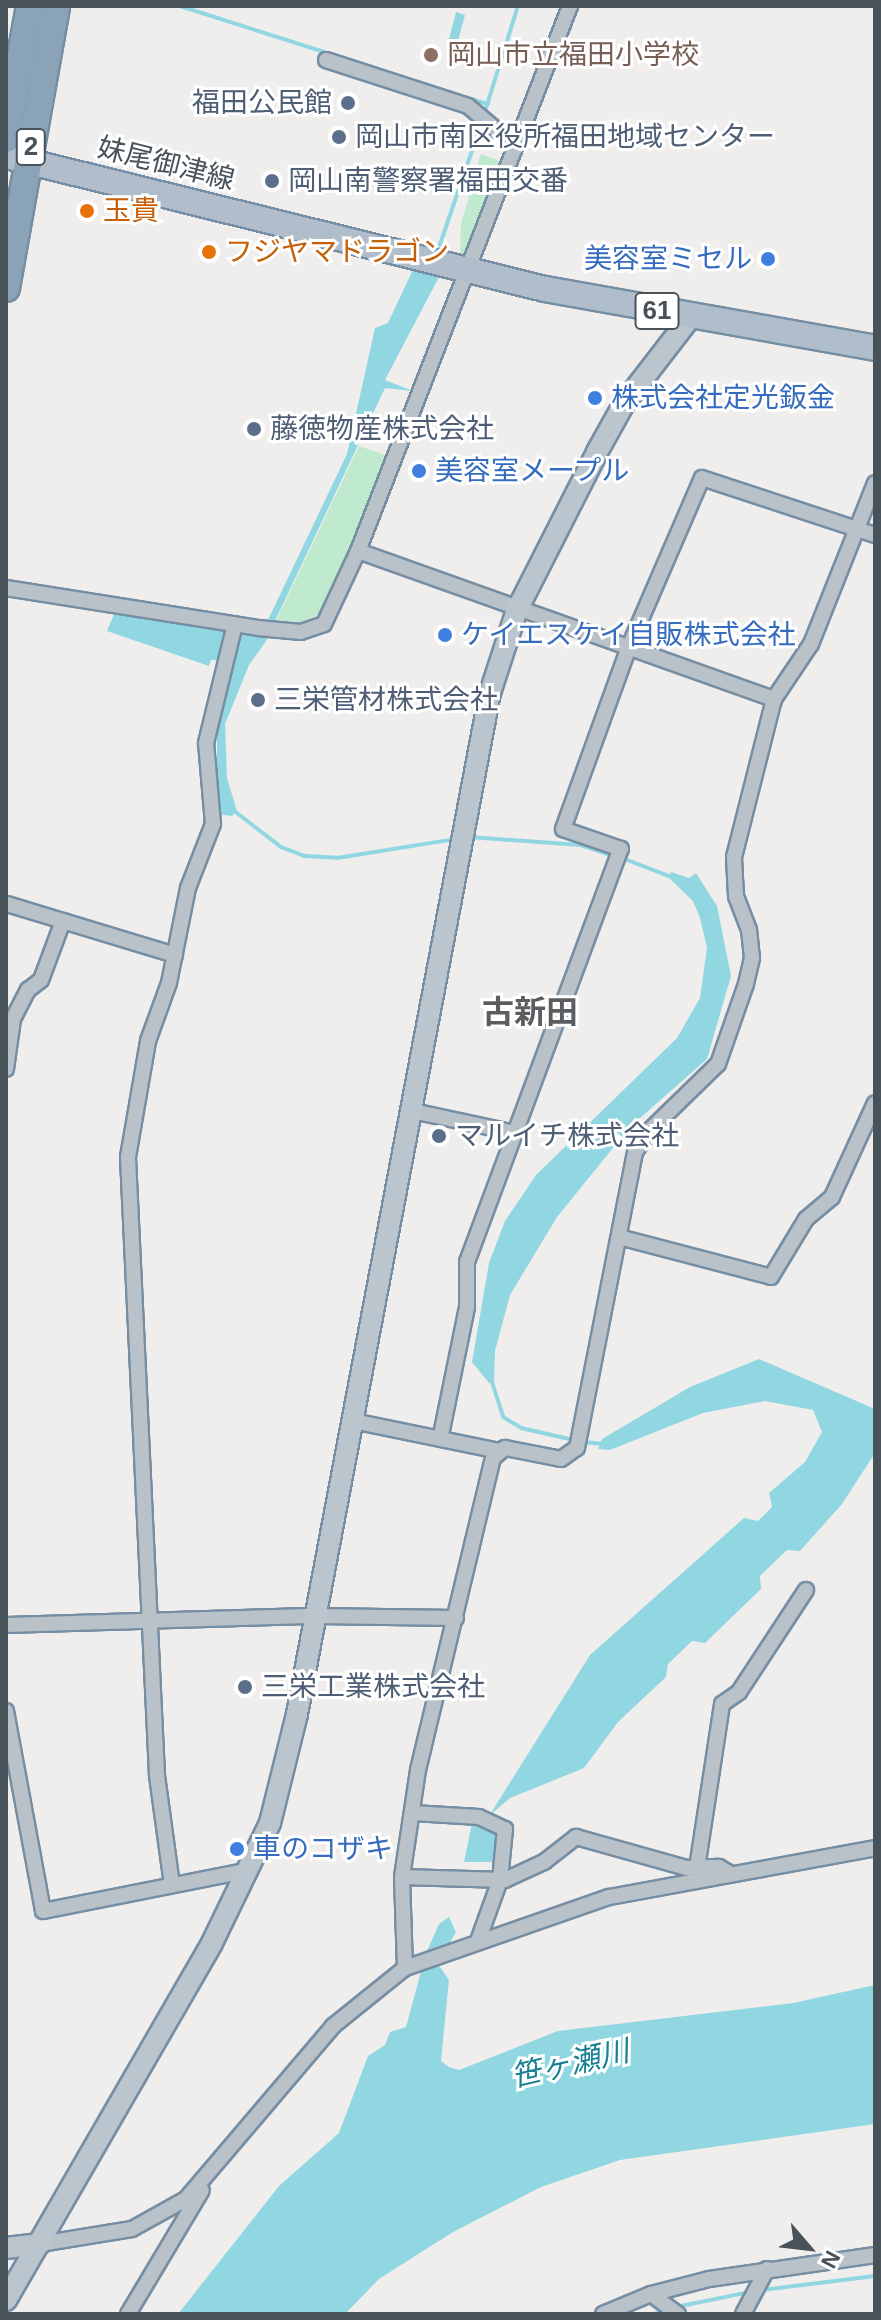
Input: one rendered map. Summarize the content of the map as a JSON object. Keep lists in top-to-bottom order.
{
  "streets": {
    "highway": ["2"],
    "main road": ["妹尾御津線", "61"]
  },
  "crossings": [
    ["2", "妹尾御津線"]
  ],
  "districts": ["古新田"],
  "water": ["笹ヶ瀬川"],
  "places": [
    "岡山市立福田小学校",
    "福田公民館",
    "岡山市南区役所福田地域センター",
    "岡山南警察署福田交番",
    "玉貴",
    "フジヤマドラゴン",
    "美容室ミセル",
    "株式会社定光鈑金",
    "藤徳物産株式会社",
    "美容室メープル",
    "ケイエスケイ自販株式会社",
    "三栄管材株式会社",
    "マルイチ株式会社",
    "三栄工業株式会社",
    "車のコザキ"
  ],
  "north": "bottom right"
}
